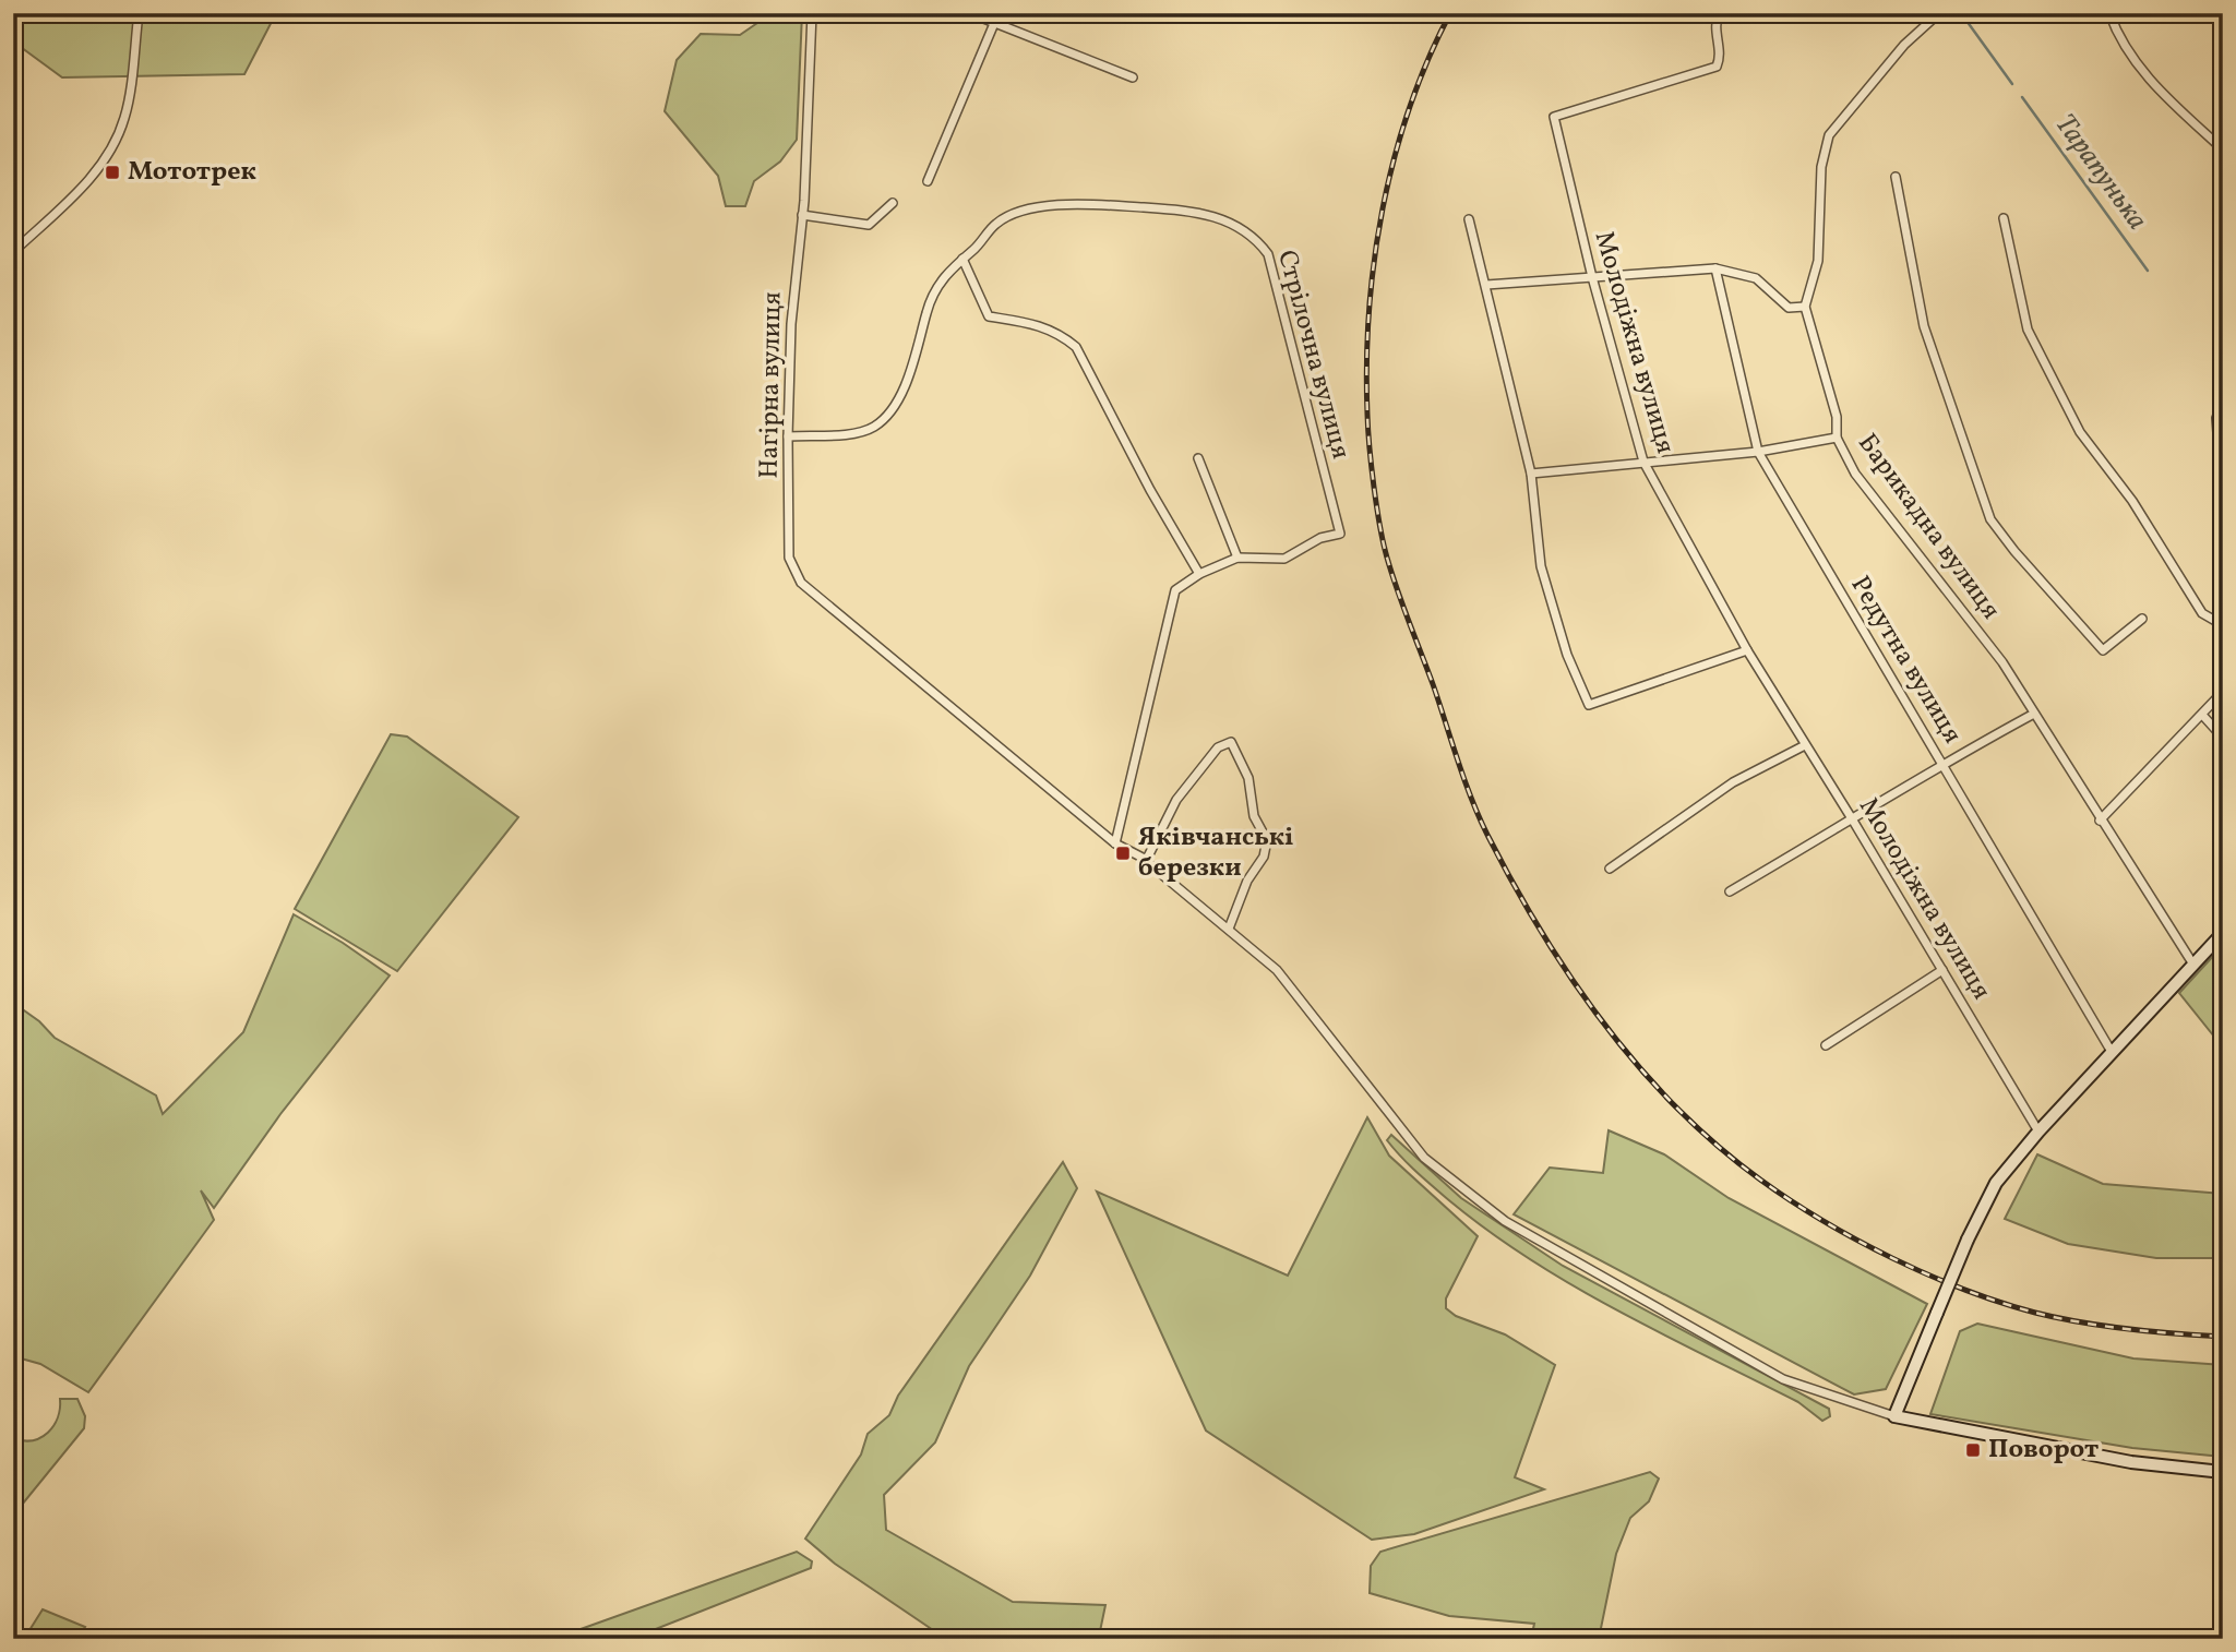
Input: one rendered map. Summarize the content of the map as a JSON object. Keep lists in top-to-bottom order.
{
  "streets": {
    "street": [
      "Молодіжна вулиця",
      "Стрілочна вулиця",
      "Нагірна вулиця",
      "Барикадна вулиця",
      "Редутна вулиця"
    ]
  },
  "crossings": [
    ["Стрілочна вулиця", "Нагірна вулиця"]
  ],
  "water": ["Тарапунька"],
  "places": {
    "transit": ["Мототрек", "Яківчанські березки", "Поворот"]
  }
}
